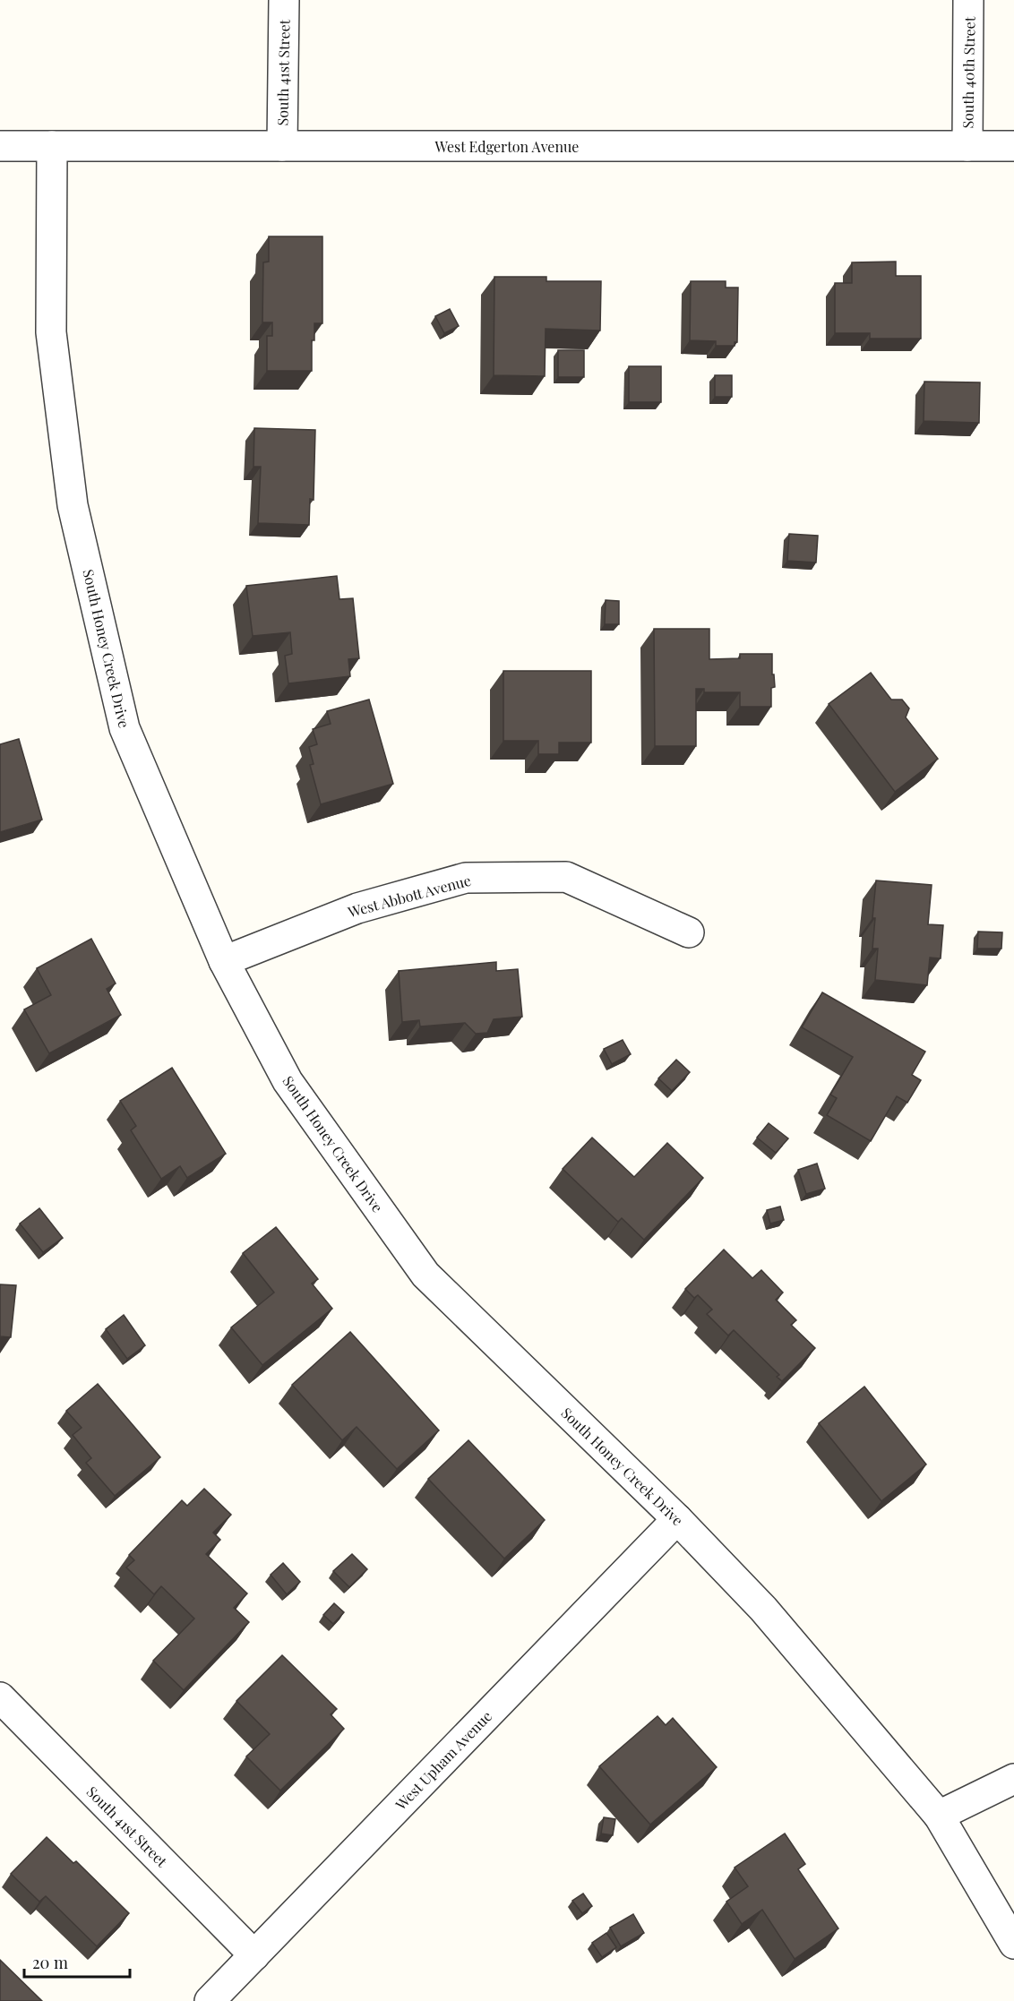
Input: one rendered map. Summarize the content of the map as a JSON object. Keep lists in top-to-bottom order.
{
  "streets": {
    "street": [
      "South 41st Street",
      "South 40th Street",
      "West Edgerton Avenue",
      "South Honey Creek Drive",
      "West Abbott Avenue",
      "West Upham Avenue"
    ]
  },
  "crossings": [
    ["South 41st Street", "West Edgerton Avenue"],
    ["South 41st Street", "West Upham Avenue"],
    ["South 40th Street", "West Edgerton Avenue"],
    ["West Edgerton Avenue", "South Honey Creek Drive"],
    ["South Honey Creek Drive", "West Abbott Avenue"],
    ["South Honey Creek Drive", "West Upham Avenue"]
  ],
  "scale_bar": "20 m"
}
